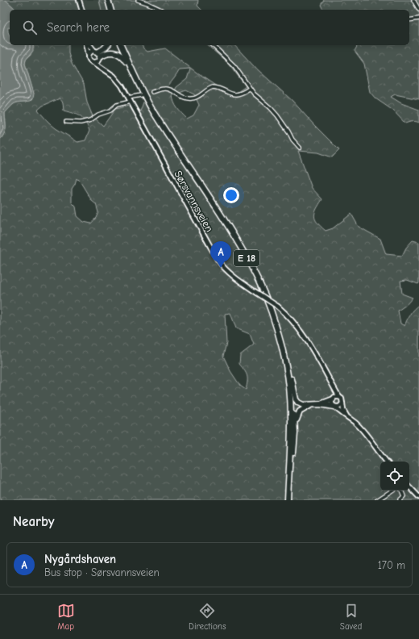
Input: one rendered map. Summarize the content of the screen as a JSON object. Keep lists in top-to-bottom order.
{
  "streets": {
    "highway": ["E 18"],
    "main road": ["Sørsvannsveien"]
  },
  "crossings": [
    ["Sørsvannsveien", "E 18"]
  ],
  "page": {
    "search": "Search here",
    "pins": "A",
    "heading": "Nearby",
    "list": [
      {
        "mark": "A",
        "name": "Nygårdshaven",
        "note": "Bus stop · Sørsvannsveien",
        "value": "170 m"
      }
    ],
    "nav": ["Map", "Directions", "Saved"]
  }
}
